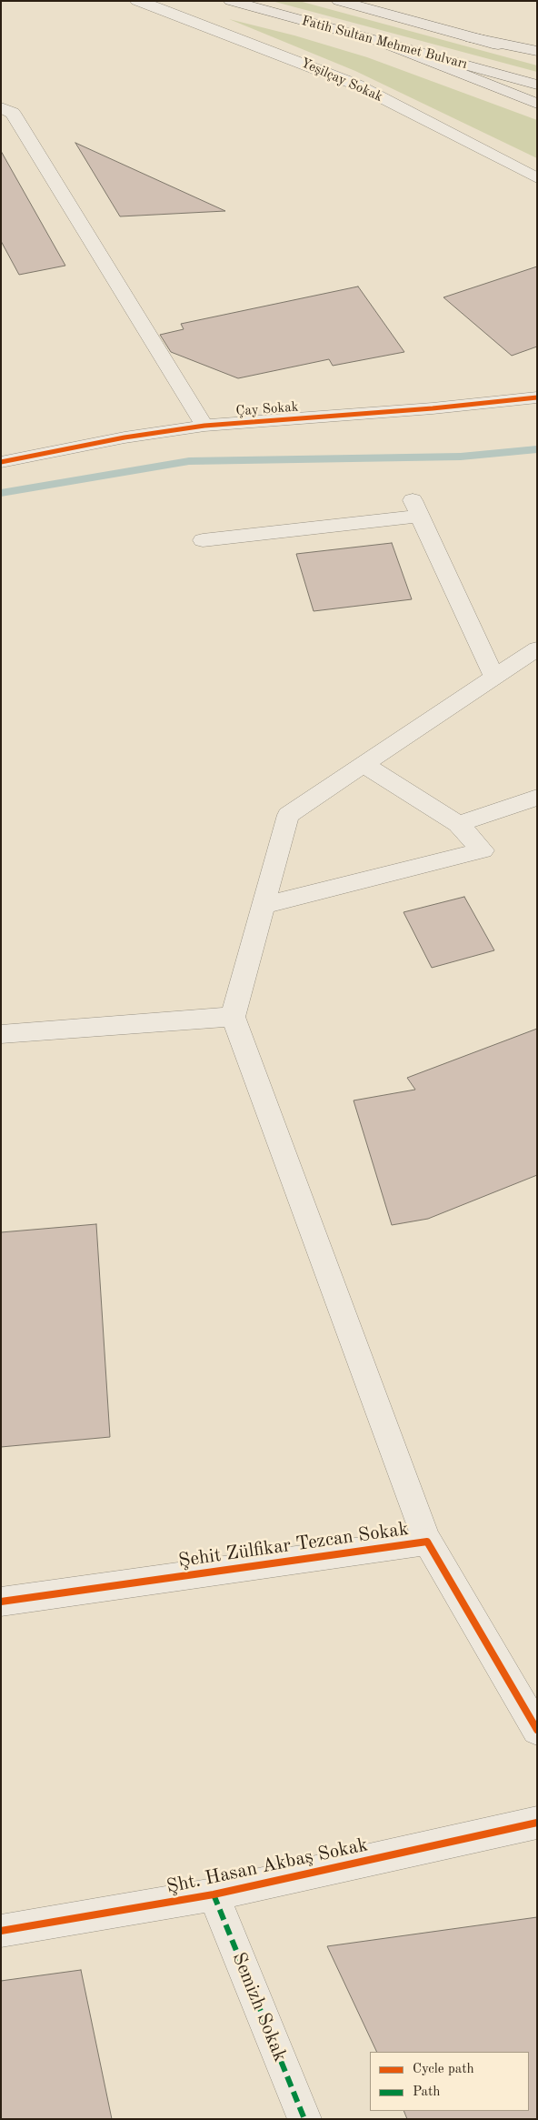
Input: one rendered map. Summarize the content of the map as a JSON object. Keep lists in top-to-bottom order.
{
  "streets": {
    "main road": ["Fatih Sultan Mehmet Bulvarı"],
    "street": [
      "Yeşilçay Sokak",
      "Çay Sokak",
      "Şehit Zülfikar Tezcan Sokak",
      "Şht. Hasan Akbaş Sokak",
      "Semizh Sokak"
    ]
  },
  "crossings": [
    ["Şht. Hasan Akbaş Sokak", "Semizh Sokak"]
  ],
  "legend": ["Cycle path", "Path"]
}
